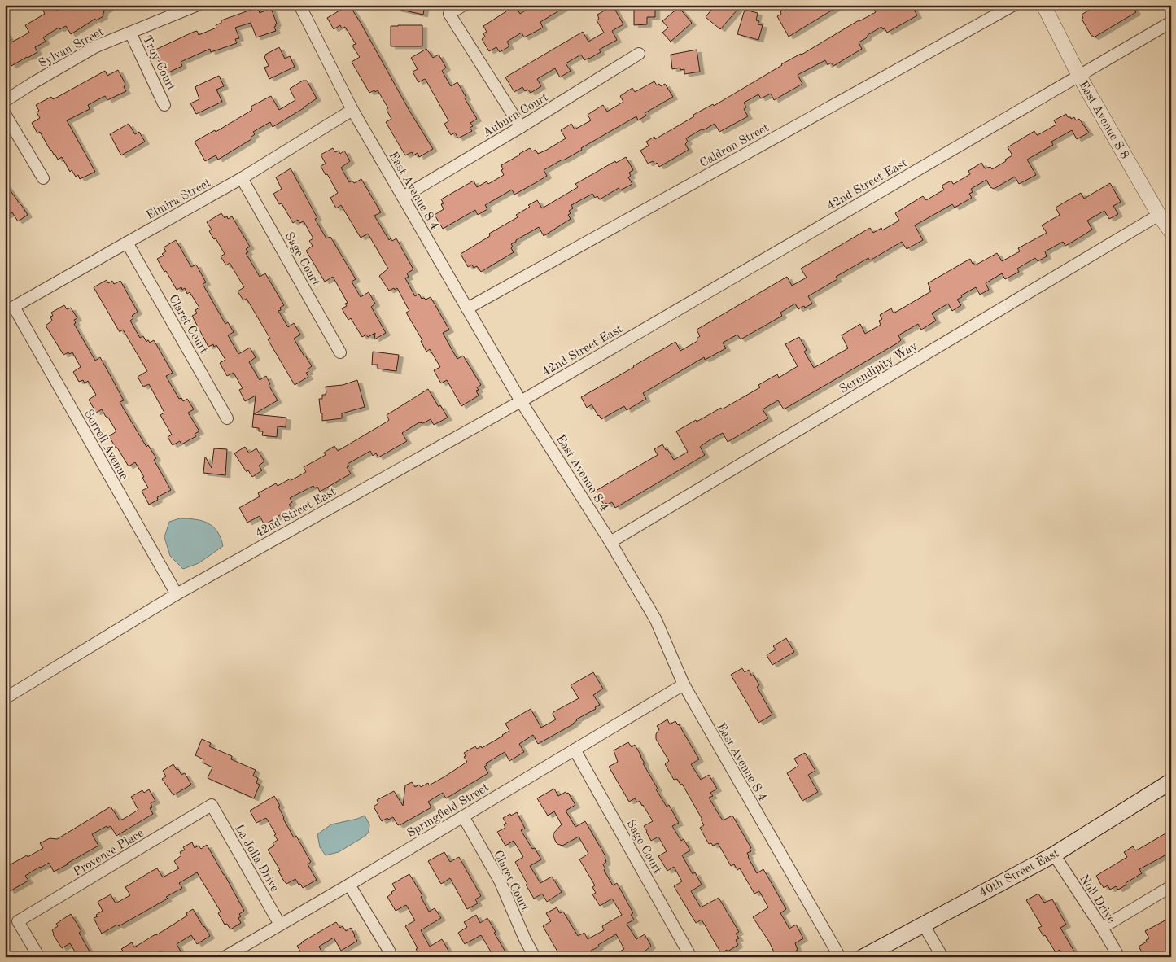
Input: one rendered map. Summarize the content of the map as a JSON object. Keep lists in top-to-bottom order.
{
  "streets": {
    "main road": ["40th Street East"],
    "street": [
      "Sylvan Street",
      "Troy Court",
      "Auburn Court",
      "East Avenue S 8",
      "Caldron Street",
      "42nd Street East",
      "East Avenue S 4",
      "Elmira Street",
      "Sage Court",
      "Claret Court",
      "Serendipity Way",
      "Sorrell Avenue",
      "Springfield Street",
      "Provence Place",
      "La Jolla Drive",
      "Noll Drive"
    ]
  },
  "crossings": [
    ["Sylvan Street", "Troy Court"],
    ["Auburn Court", "East Avenue S 4"],
    ["East Avenue S 8", "42nd Street East"],
    ["East Avenue S 8", "Serendipity Way"],
    ["Caldron Street", "East Avenue S 4"],
    ["42nd Street East", "East Avenue S 4"],
    ["42nd Street East", "Sorrell Avenue"],
    ["East Avenue S 4", "Elmira Street"],
    ["East Avenue S 4", "Serendipity Way"],
    ["East Avenue S 4", "Springfield Street"],
    ["Elmira Street", "Sage Court"],
    ["Elmira Street", "Claret Court"],
    ["Elmira Street", "Sorrell Avenue"],
    ["Sage Court", "Springfield Street"],
    ["Claret Court", "Springfield Street"],
    ["Springfield Street", "La Jolla Drive"],
    ["Provence Place", "La Jolla Drive"],
    ["40th Street East", "Noll Drive"]
  ]
}
